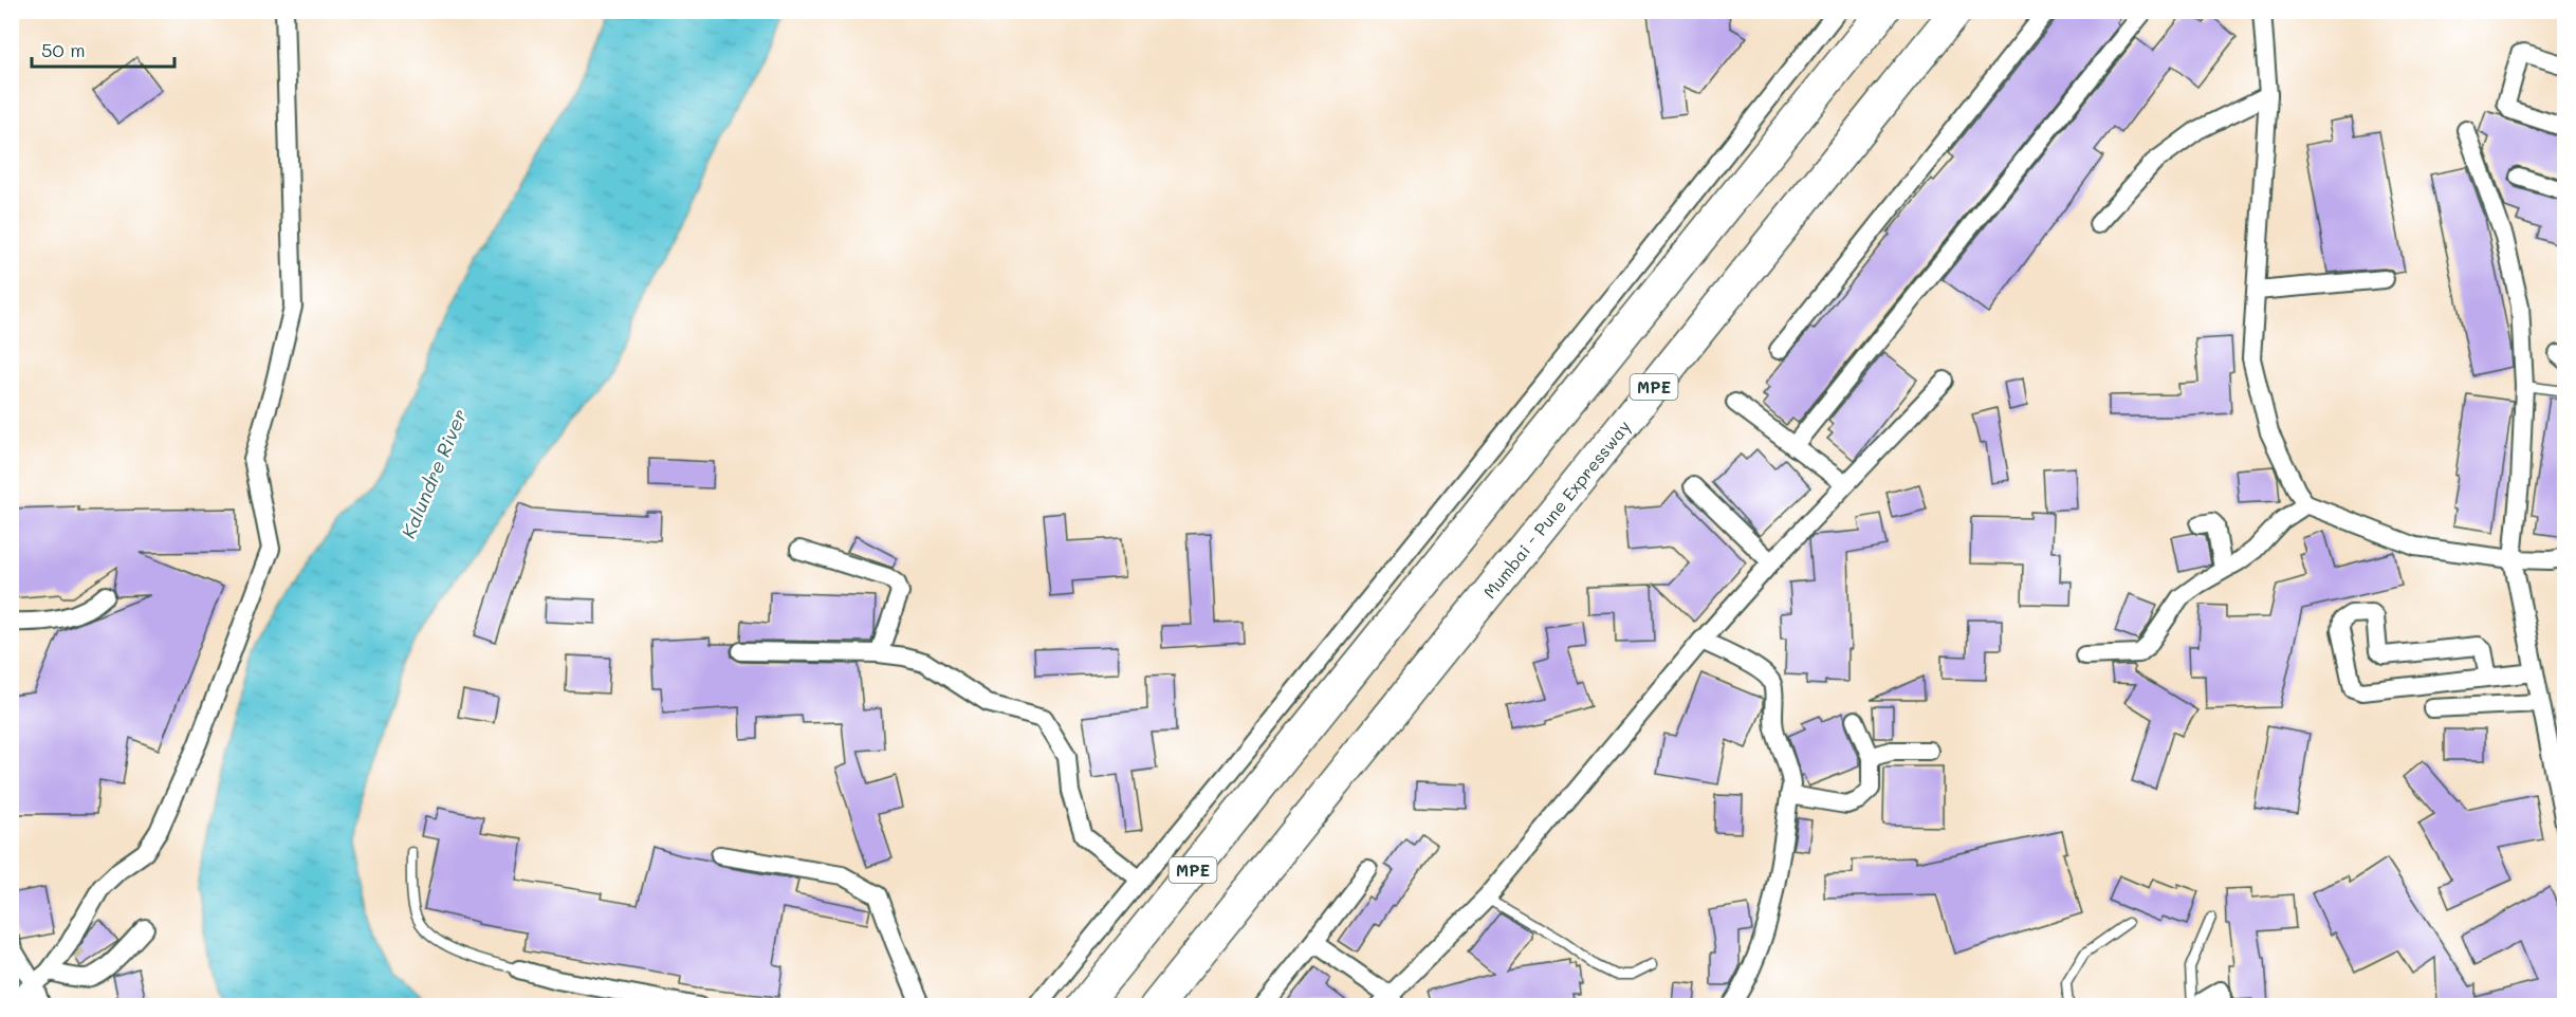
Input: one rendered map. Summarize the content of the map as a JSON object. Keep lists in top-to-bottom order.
{
  "streets": {
    "highway": ["MPE", "Mumbai - Pune Expressway"]
  },
  "water": ["Kalundre River"],
  "scale_bar": "50 m"
}
